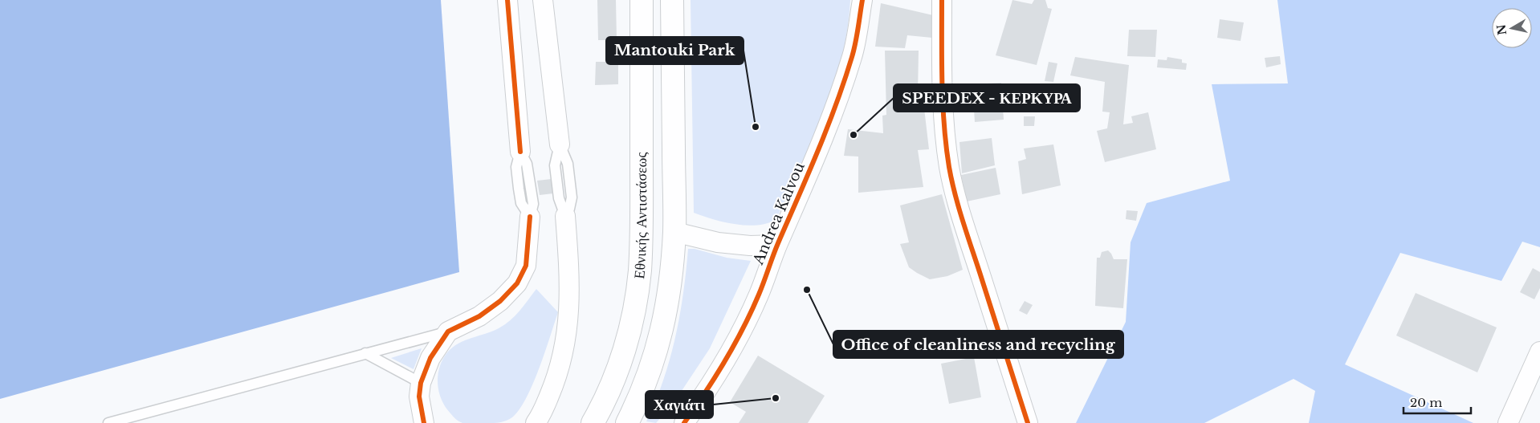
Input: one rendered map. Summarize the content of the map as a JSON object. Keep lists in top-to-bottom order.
{
  "streets": {
    "main road": ["Εθνικής Αντιστάσεως"],
    "street": ["Andrea Kalvou"]
  },
  "places": [
    "Mantouki Park",
    "SPEEDEX - ΚΕΡΚΥΡΑ",
    "Office of cleanliness and recycling",
    "Χαγιάτι"
  ],
  "scale_bar": "20 m",
  "north": "left"
}
